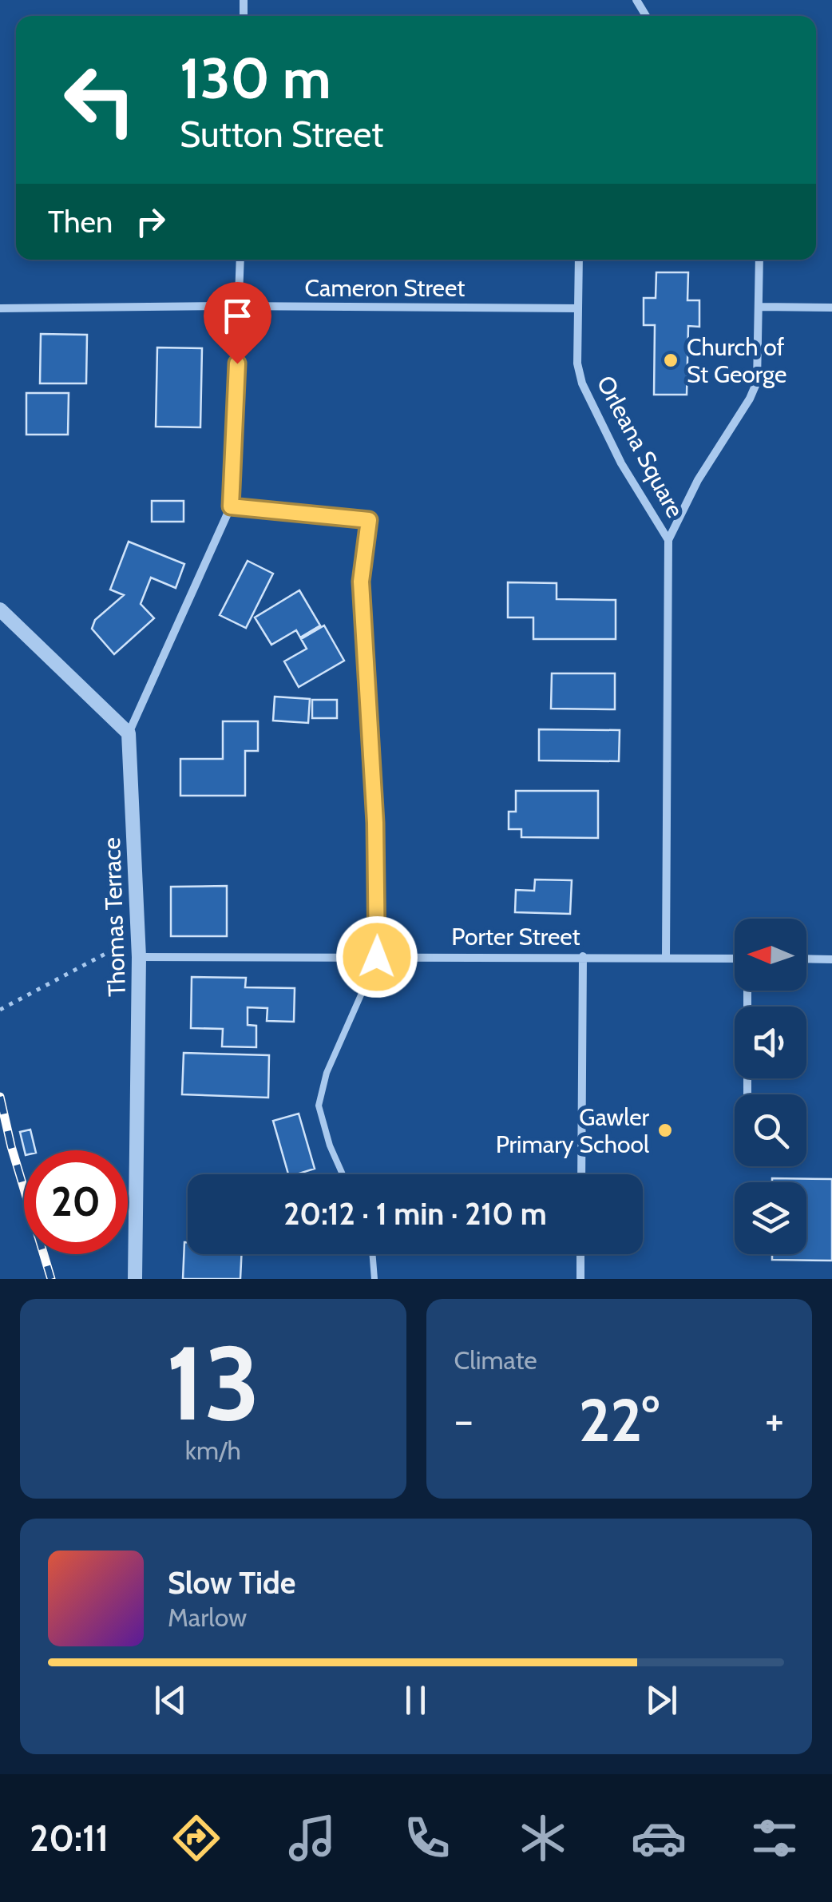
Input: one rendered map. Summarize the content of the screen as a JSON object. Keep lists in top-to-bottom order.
{
  "streets": {
    "street": [
      "Cameron Street",
      "Orleana Square",
      "Thomas Terrace",
      "Porter Street"
    ]
  },
  "crossings": [
    ["Cameron Street", "Orleana Square"],
    ["Thomas Terrace", "Porter Street"]
  ],
  "places": ["Church of St George", "Gawler Primary School"],
  "north": "left",
  "page": {
    "turn": ["130 m", "Sutton Street"],
    "then": "Then",
    "limit": "20",
    "trip": "20:12 · 1 min · 210 m",
    "tile": [
      ["13", "km/h"],
      "Climate"
    ],
    "heat": ["−", "22°", "+"],
    "song": ["Slow Tide", "Marlow"],
    "tabs": "20:11"
  }
}
